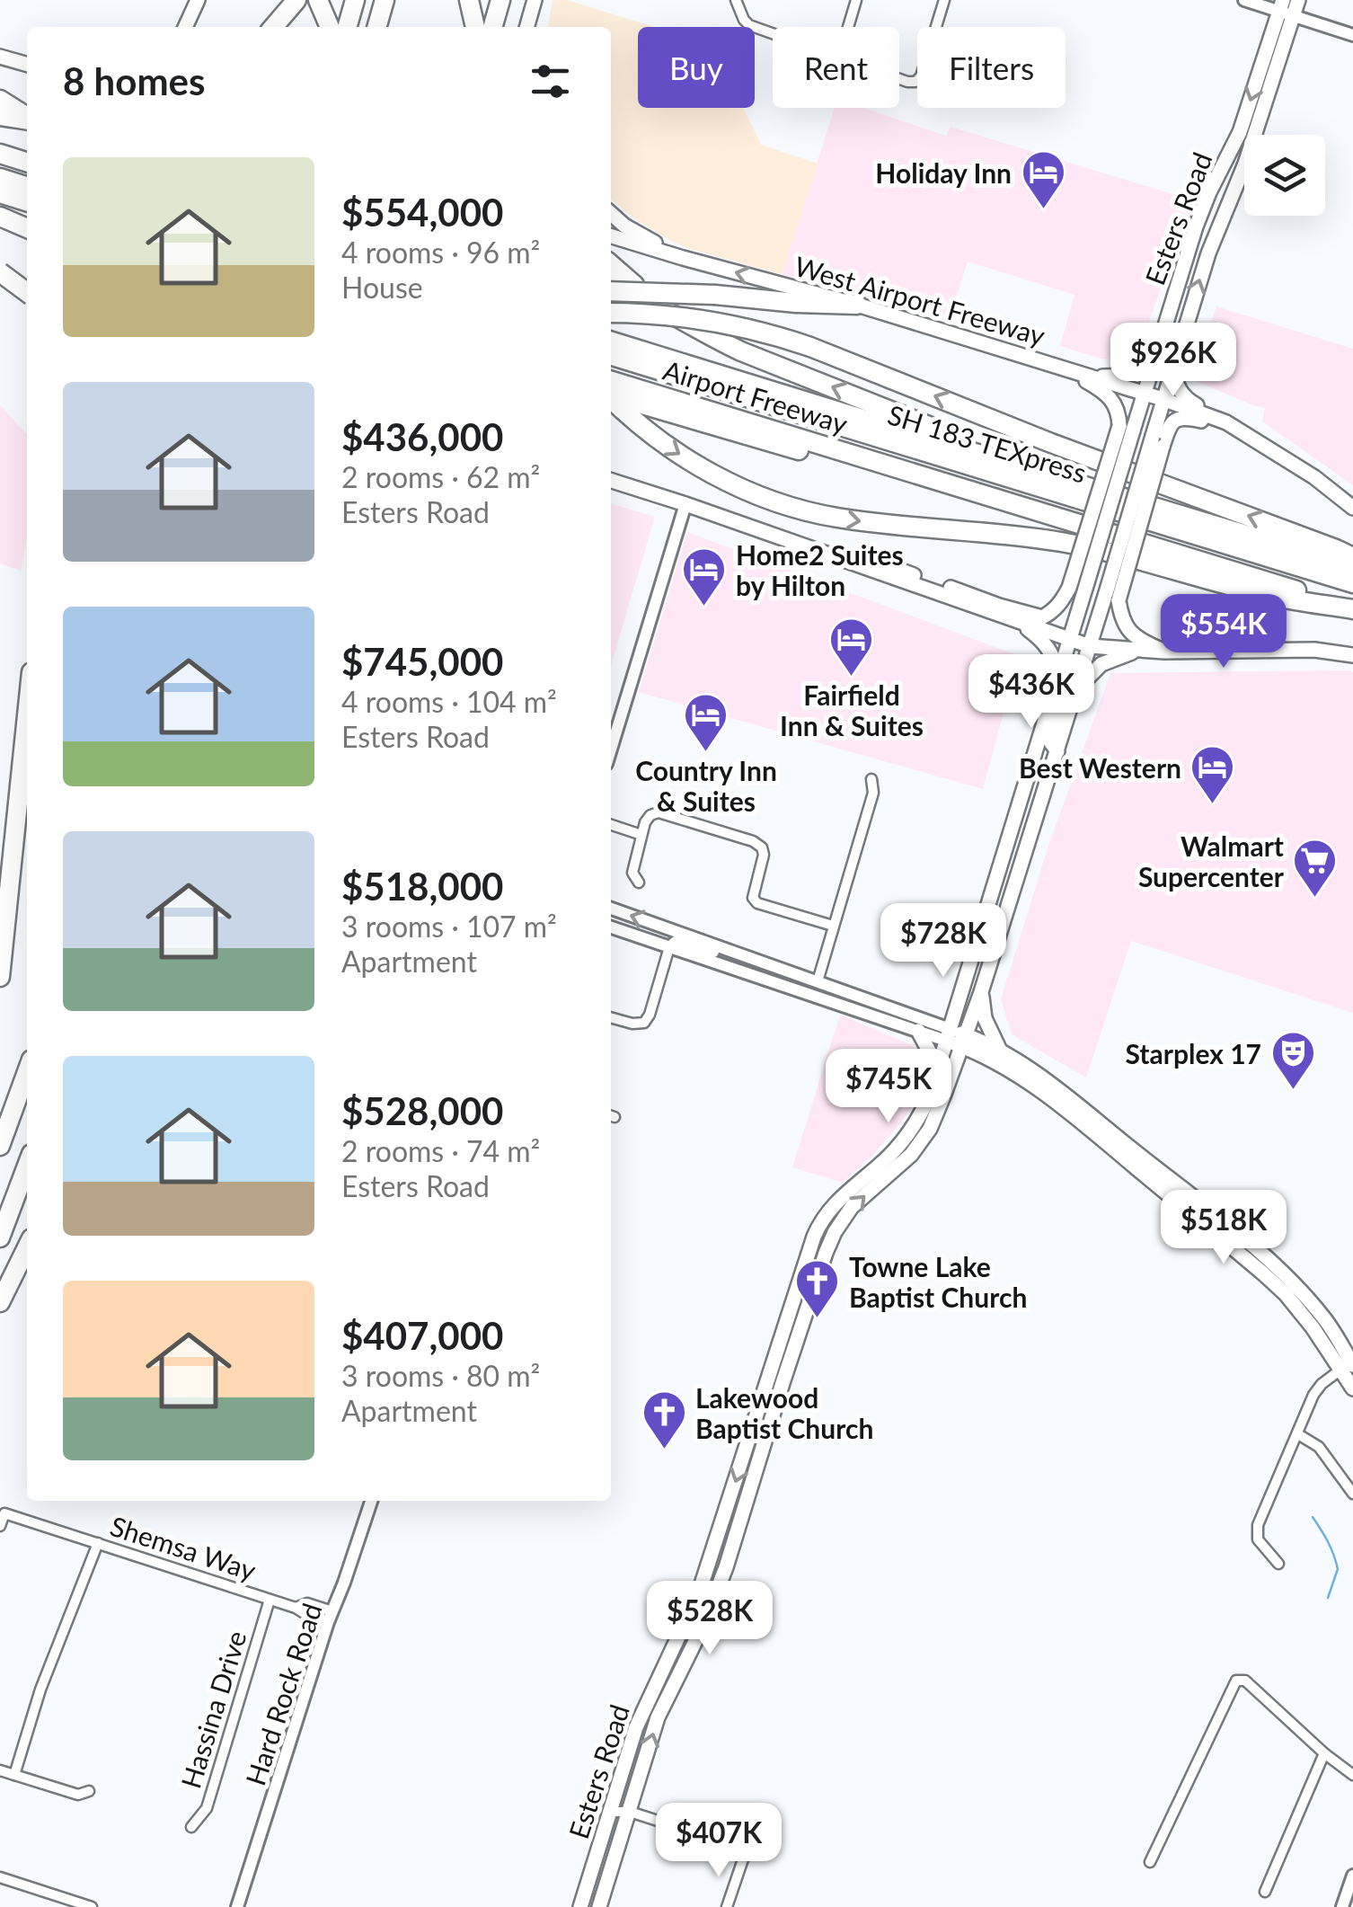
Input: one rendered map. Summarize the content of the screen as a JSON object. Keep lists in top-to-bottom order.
{
  "streets": {
    "highway": ["Airport Freeway", "SH 183 TEXpress"],
    "main road": ["Esters Road", "West Airport Freeway"],
    "street": ["Shemsa Way", "Hard Rock Road", "Hassina Drive"]
  },
  "crossings": [
    ["Esters Road", "West Airport Freeway"],
    ["Shemsa Way", "Hard Rock Road"],
    ["Shemsa Way", "Hassina Drive"]
  ],
  "places": {
    "hotel": [
      "Holiday Inn",
      "Home2 Suites by Hilton",
      "Fairfield Inn & Suites",
      "Country Inn & Suites",
      "Best Western"
    ],
    "supermarket": ["Walmart Supercenter"],
    "theatre": ["Starplex 17"],
    "church": ["Towne Lake Baptist Church", "Lakewood Baptist Church"]
  },
  "page": {
    "chip": ["Buy", "Rent", "Filters"],
    "heading": "8 homes",
    "list": [
      {
        "name": "$554,000",
        "note": "4 rooms · 96 m² · House"
      },
      {
        "name": "$436,000",
        "note": "2 rooms · 62 m² · Esters Road"
      },
      {
        "name": "$745,000",
        "note": "4 rooms · 104 m² · Esters Road"
      },
      {
        "name": "$518,000",
        "note": "3 rooms · 107 m² · Apartment"
      },
      {
        "name": "$528,000",
        "note": "2 rooms · 74 m² · Esters Road"
      },
      {
        "name": "$407,000",
        "note": "3 rooms · 80 m² · Apartment"
      }
    ],
    "price": [
      "$926K",
      "$554K",
      "$436K",
      "$728K",
      "$745K",
      "$518K",
      "$528K",
      "$407K"
    ]
  }
}
